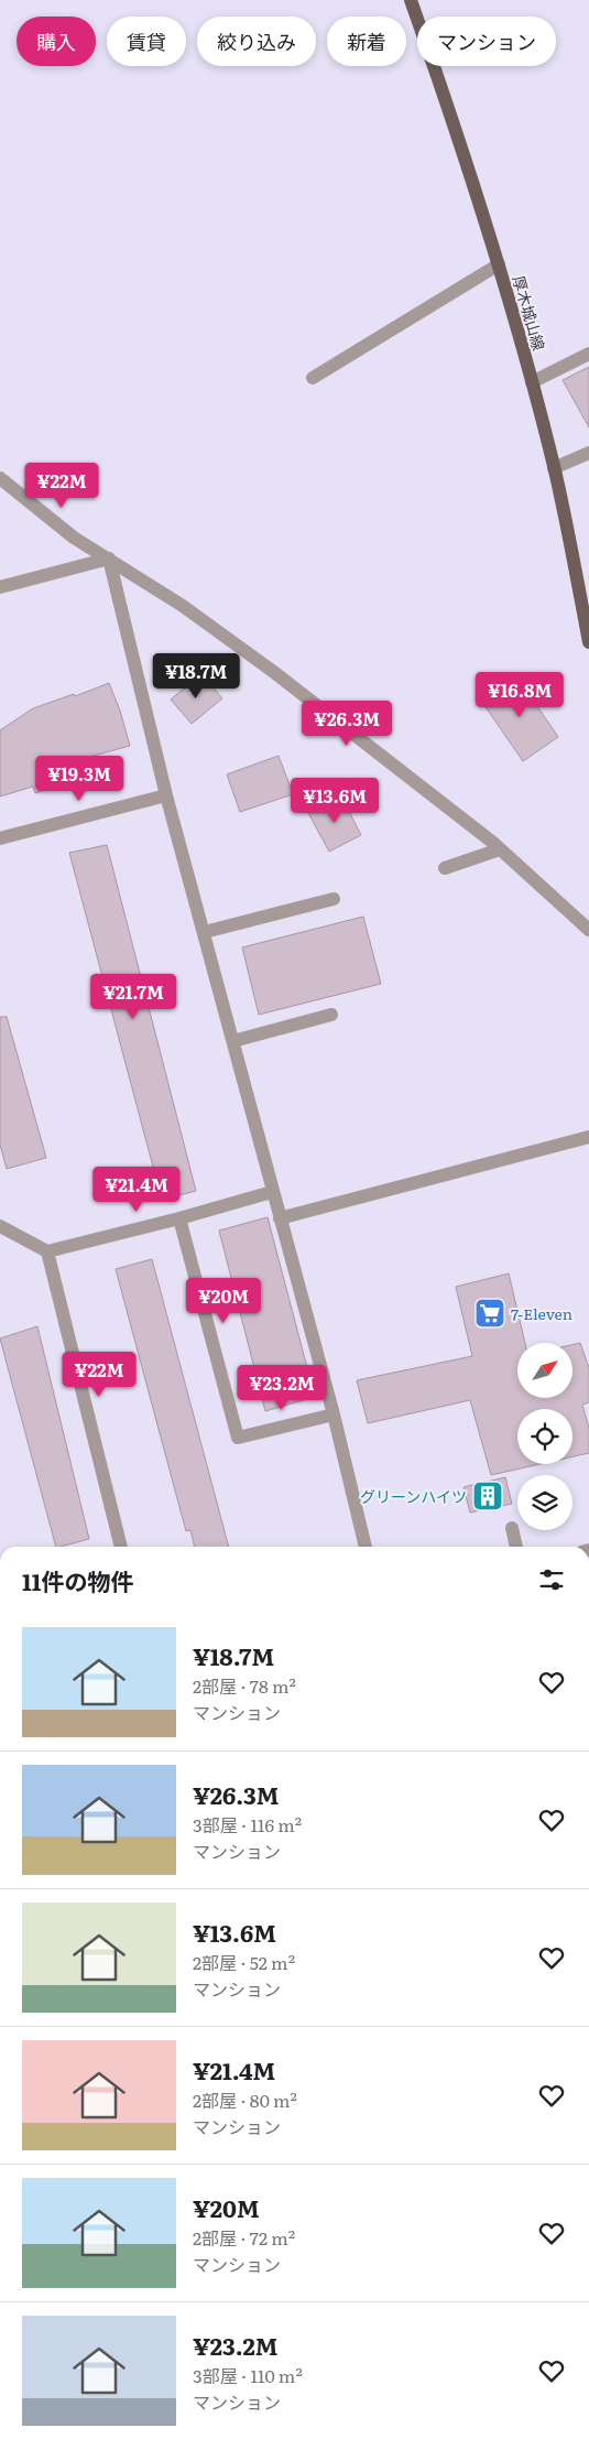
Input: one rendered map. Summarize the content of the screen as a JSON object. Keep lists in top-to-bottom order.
{
  "streets": {
    "main road": ["厚木城山線"]
  },
  "places": {
    "supermarket": ["7-Eleven"],
    "building": ["グリーンハイツ"]
  },
  "north": "top right",
  "page": {
    "chip": [
      "購入",
      "賃貸",
      "絞り込み",
      "新着",
      "マンション"
    ],
    "price": [
      "¥22M",
      "¥18.7M",
      "¥16.8M",
      "¥26.3M",
      "¥19.3M",
      "¥13.6M",
      "¥21.7M",
      "¥21.4M",
      "¥20M",
      "¥22M",
      "¥23.2M"
    ],
    "heading": "11件の物件",
    "list": [
      {
        "name": "¥18.7M",
        "note": "2部屋 · 78 m² · マンション"
      },
      {
        "name": "¥26.3M",
        "note": "3部屋 · 116 m² · マンション"
      },
      {
        "name": "¥13.6M",
        "note": "2部屋 · 52 m² · マンション"
      },
      {
        "name": "¥21.4M",
        "note": "2部屋 · 80 m² · マンション"
      },
      {
        "name": "¥20M",
        "note": "2部屋 · 72 m² · マンション"
      },
      {
        "name": "¥23.2M",
        "note": "3部屋 · 110 m² · マンション"
      }
    ]
  }
}
